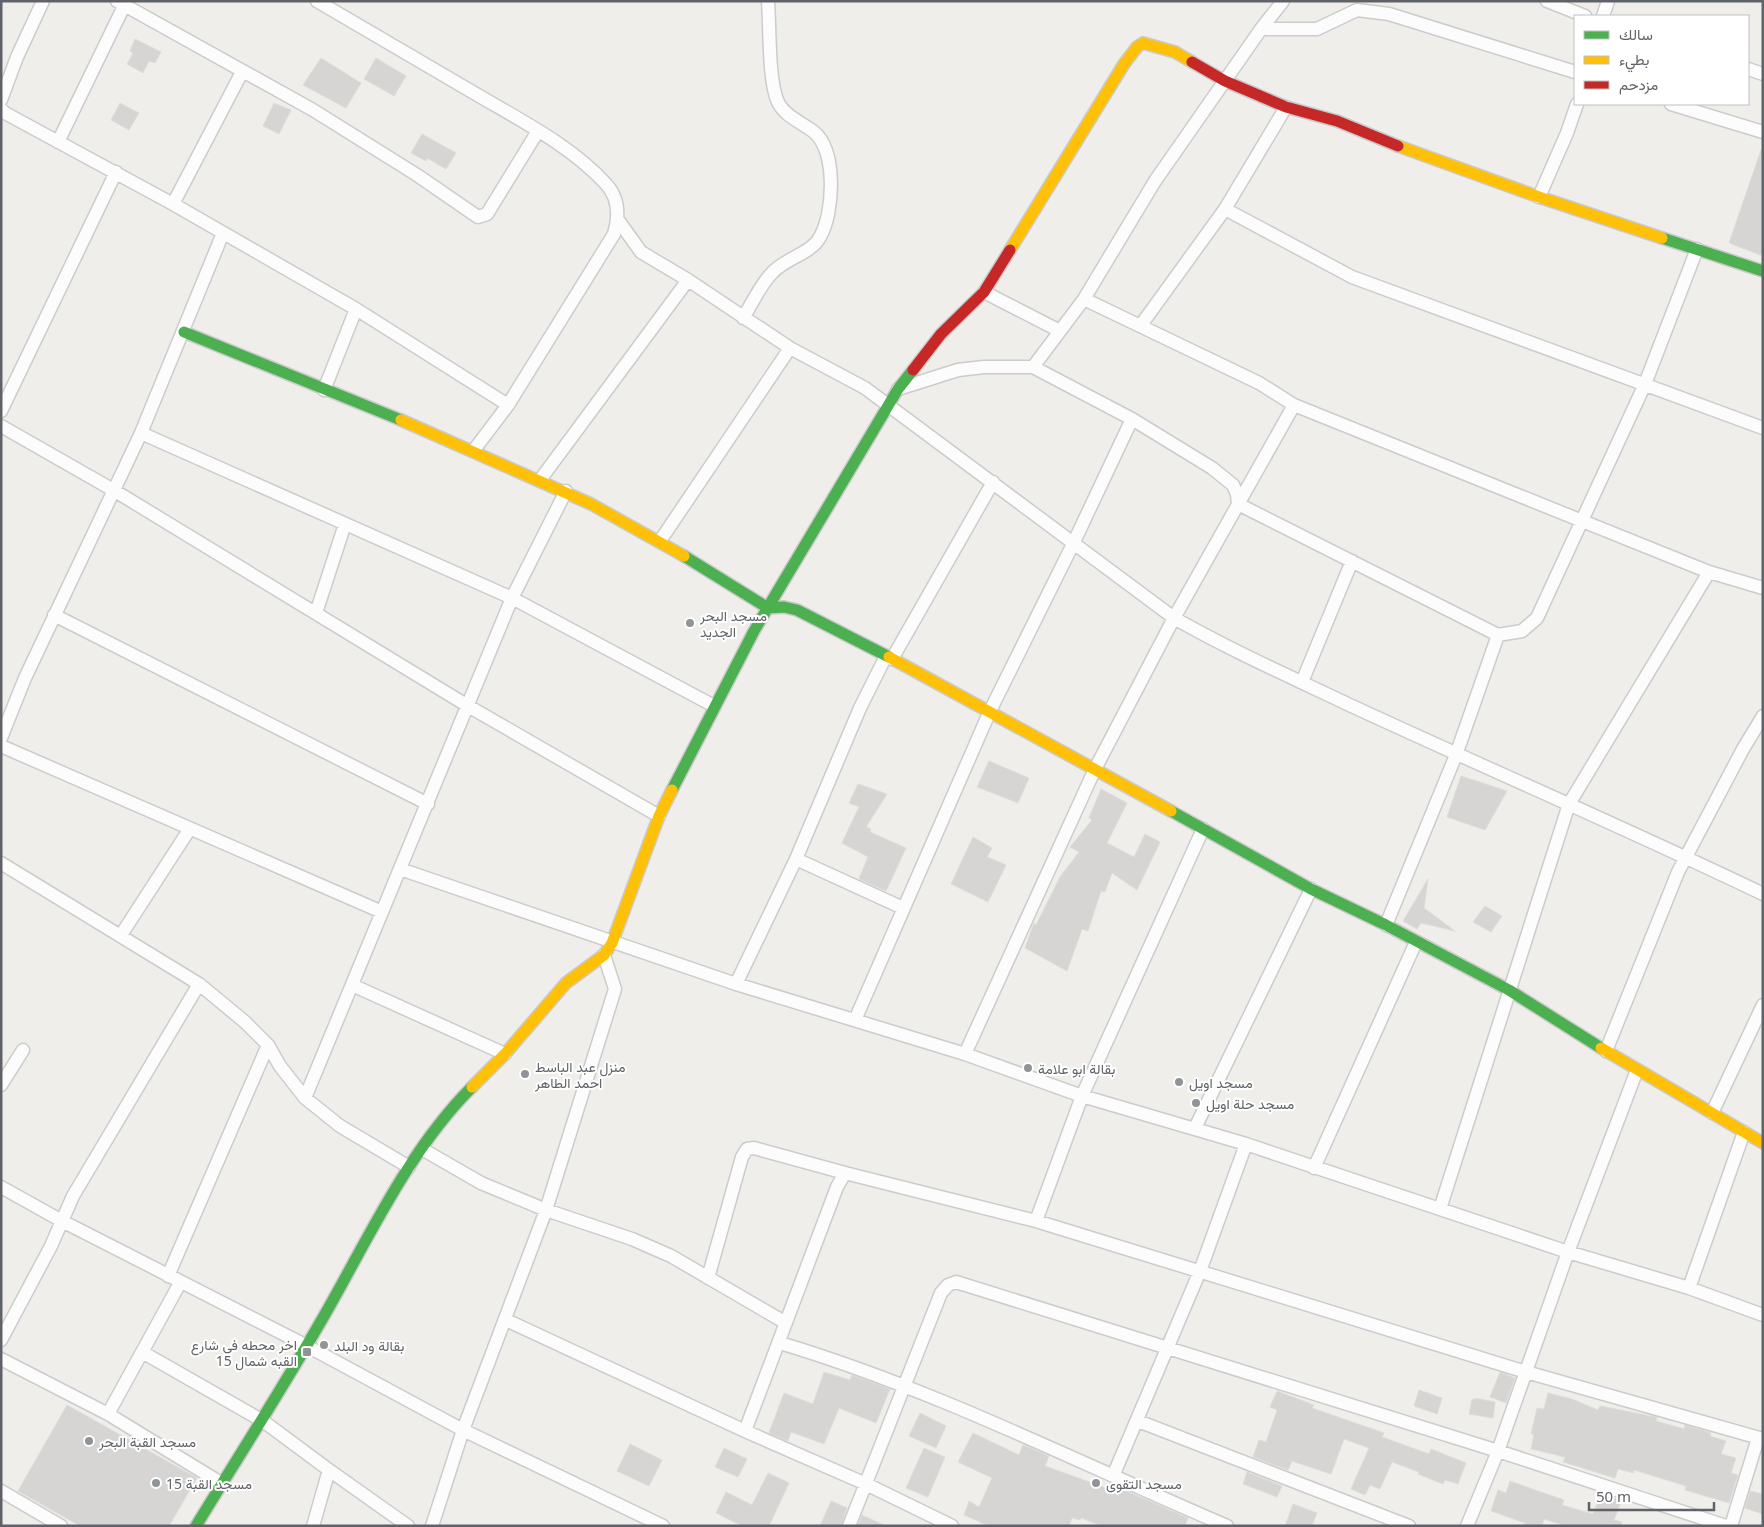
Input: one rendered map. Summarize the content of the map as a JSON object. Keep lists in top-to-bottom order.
{
  "places": {
    "other": [
      "مسجد البحر الجديد",
      "بقالة ابو علامة",
      "منزل عبد الباسط احمد الطاهر",
      "مسجد اويل",
      "مسجد حلة اويل",
      "بقالة ود البلد",
      "مسجد القبة البحر",
      "مسجد القبة 15",
      "مسجد التقوى"
    ],
    "transit": ["اخر محطه في شارع 15 القبه شمال"]
  },
  "legend": ["سالك", "بطيء", "مزدحم"],
  "scale_bar": "50 m"
}
